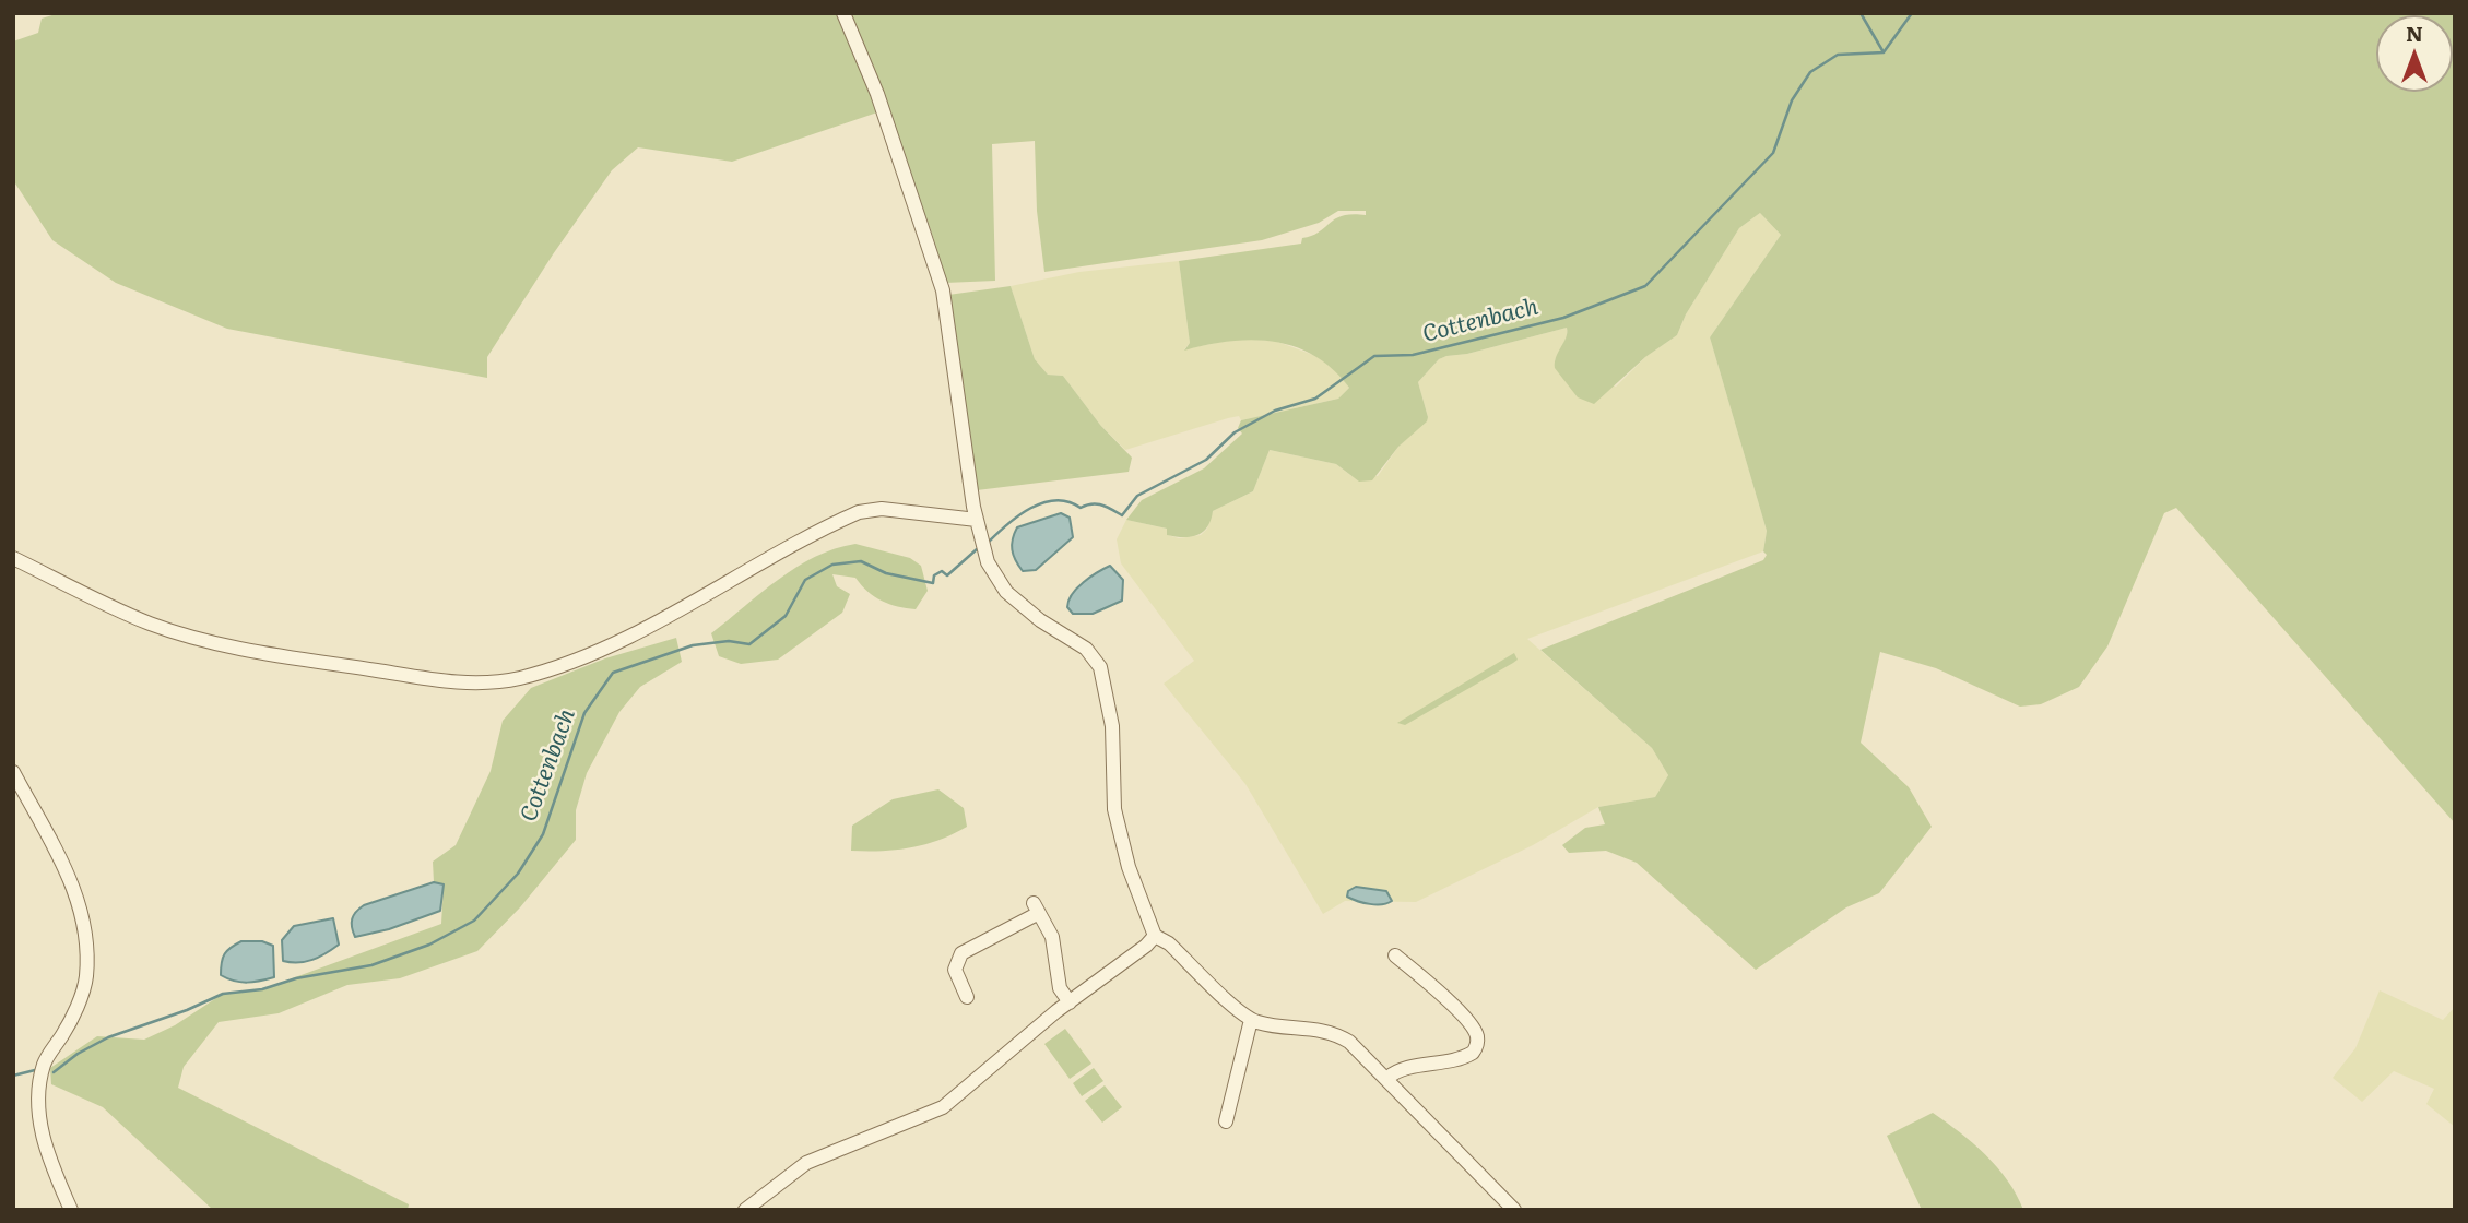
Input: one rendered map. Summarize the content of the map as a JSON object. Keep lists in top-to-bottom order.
{
  "water": ["Cottenbach"],
  "north": "top"
}
